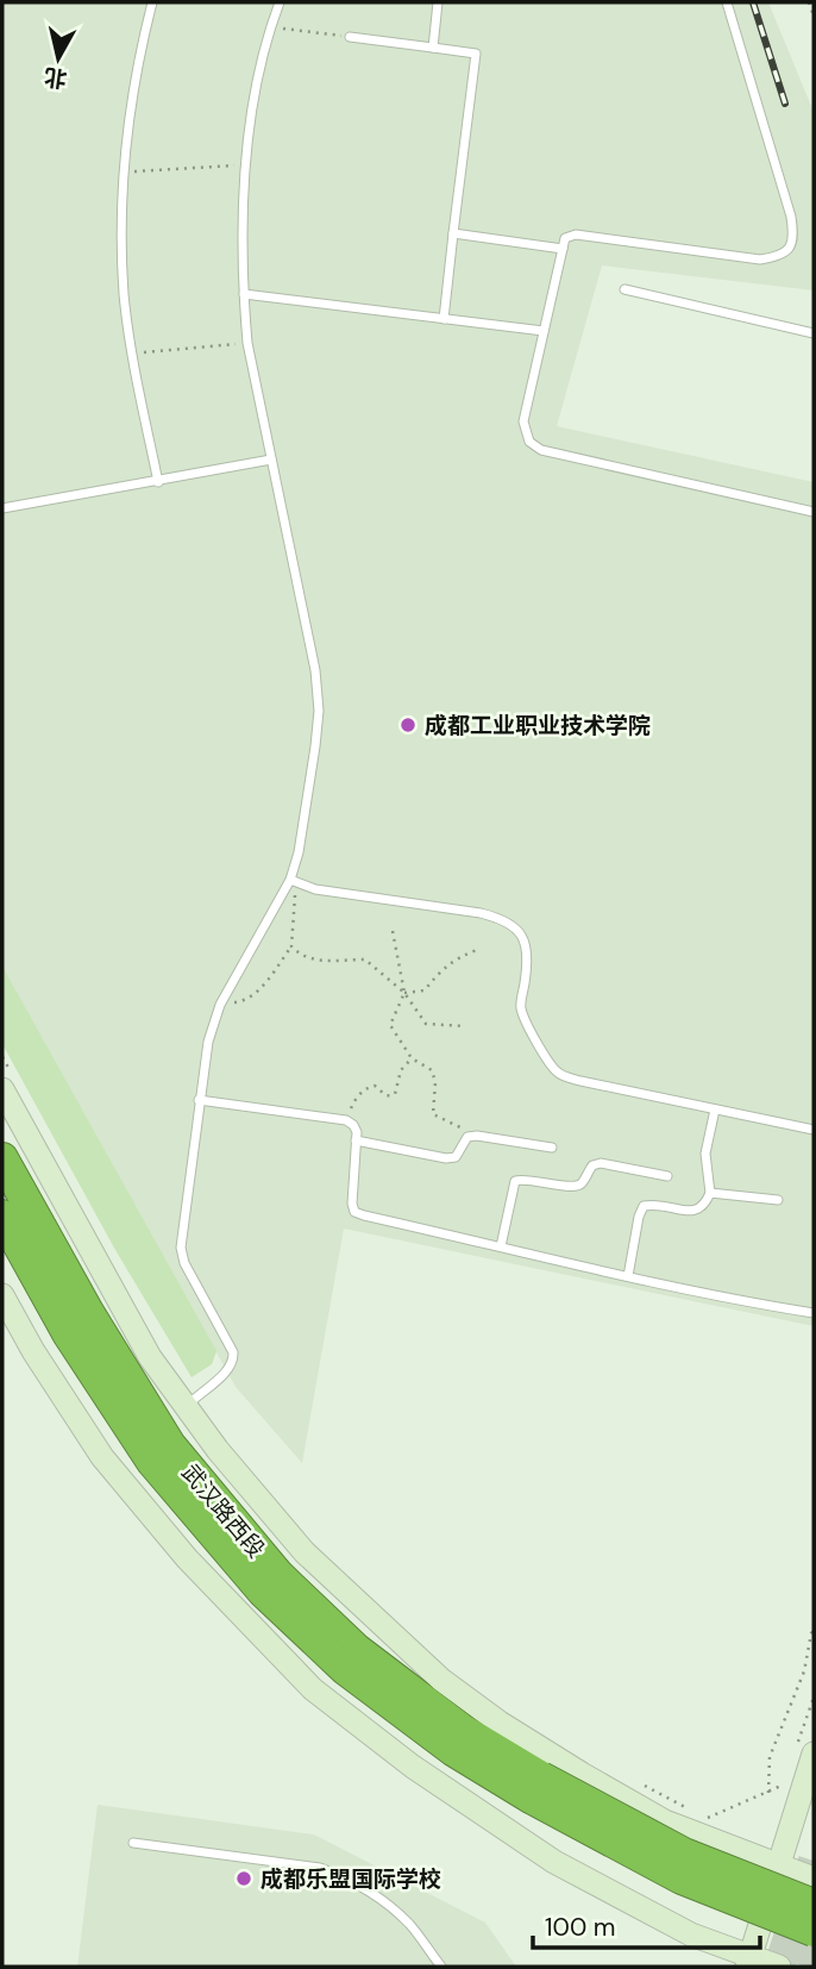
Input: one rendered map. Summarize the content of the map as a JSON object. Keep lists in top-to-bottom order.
{
  "streets": {
    "highway": ["武汉路西段"]
  },
  "places": ["成都工业职业技术学院", "成都乐盟国际学校"],
  "scale_bar": "100 m",
  "north": "bottom"
}
